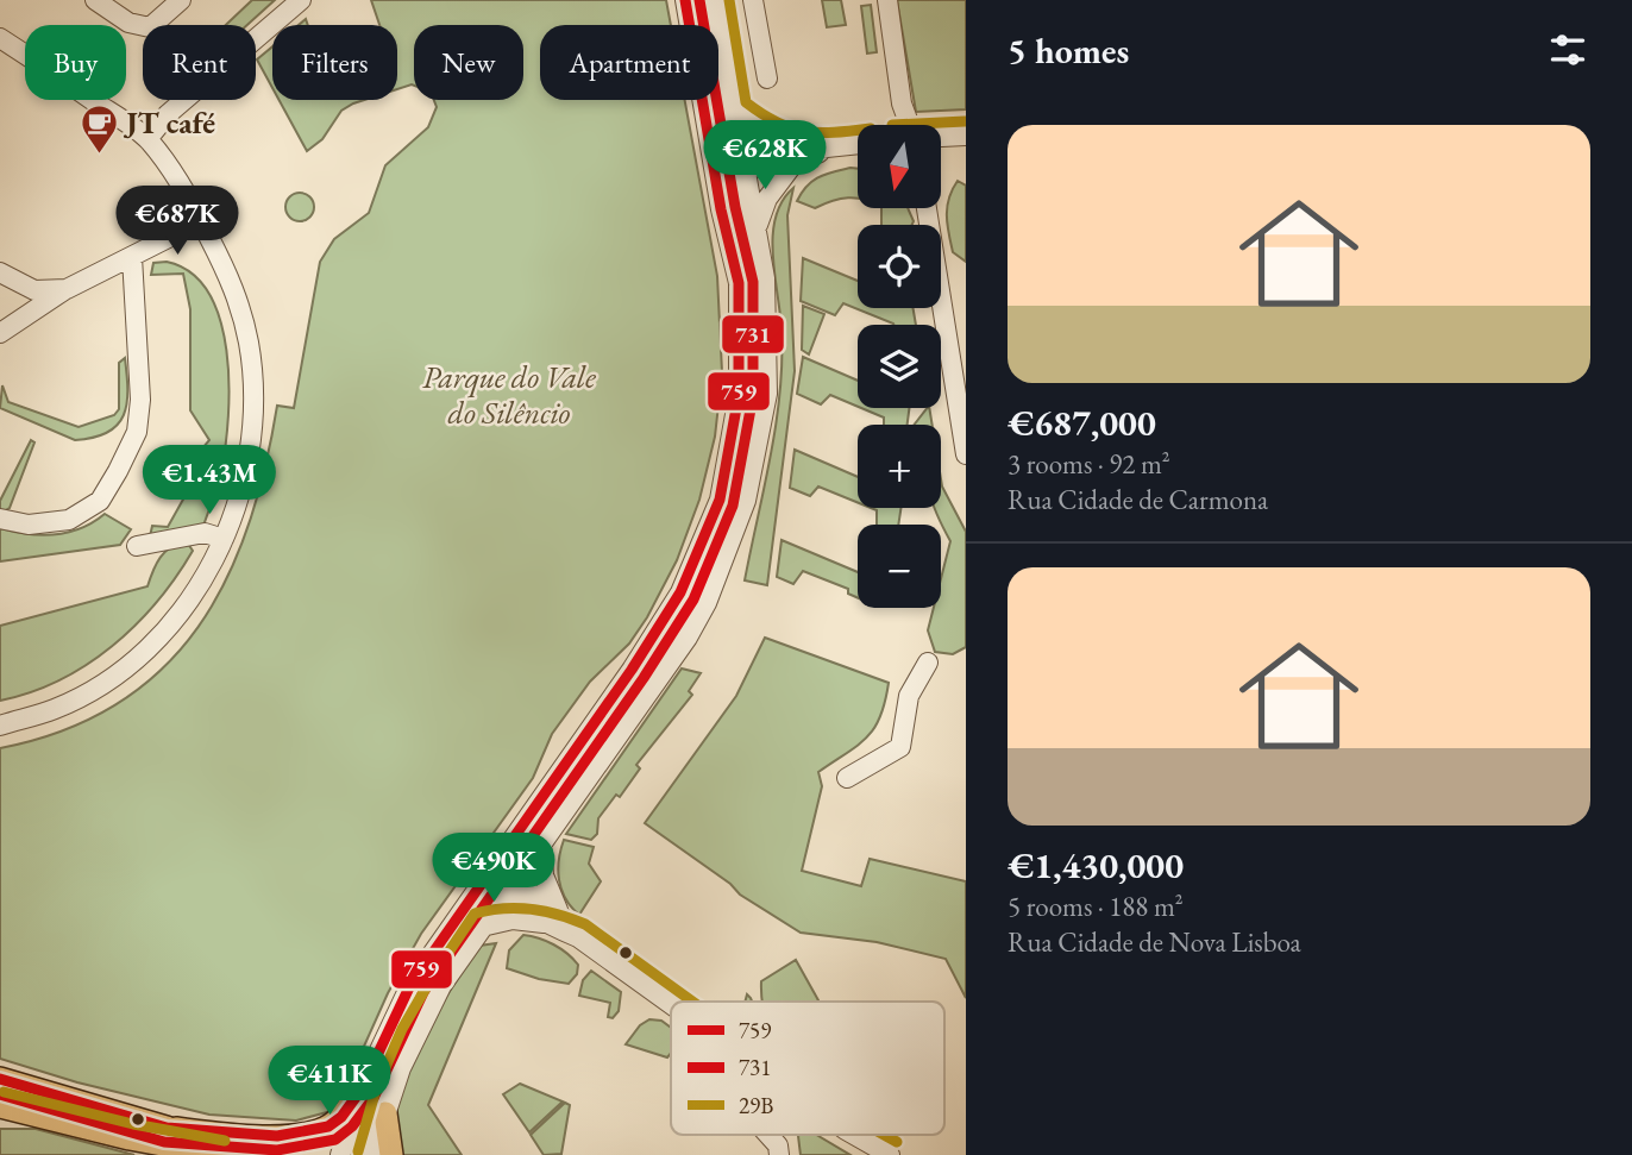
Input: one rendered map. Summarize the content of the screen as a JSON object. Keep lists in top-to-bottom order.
{
  "parks": ["Parque do Vale do Silêncio"],
  "places": {
    "cafe": ["JT café"]
  },
  "lines": ["transit line 759", "transit line 731", "transit line 29B"],
  "legend": ["759", "731", "29B"],
  "north": "bottom",
  "page": {
    "heading": "5 homes",
    "chip": [
      "Buy",
      "Rent",
      "Filters",
      "New",
      "Apartment"
    ],
    "list": [
      {
        "name": "€687,000",
        "note": "3 rooms · 92 m² · Rua Cidade de Carmona"
      },
      {
        "name": "€1,430,000",
        "note": "5 rooms · 188 m² · Rua Cidade de Nova Lisboa"
      }
    ],
    "price": [
      "€628K",
      "€687K",
      "€1.43M",
      "€490K",
      "€411K"
    ],
    "map_buttons": ["+", "−"]
  }
}
